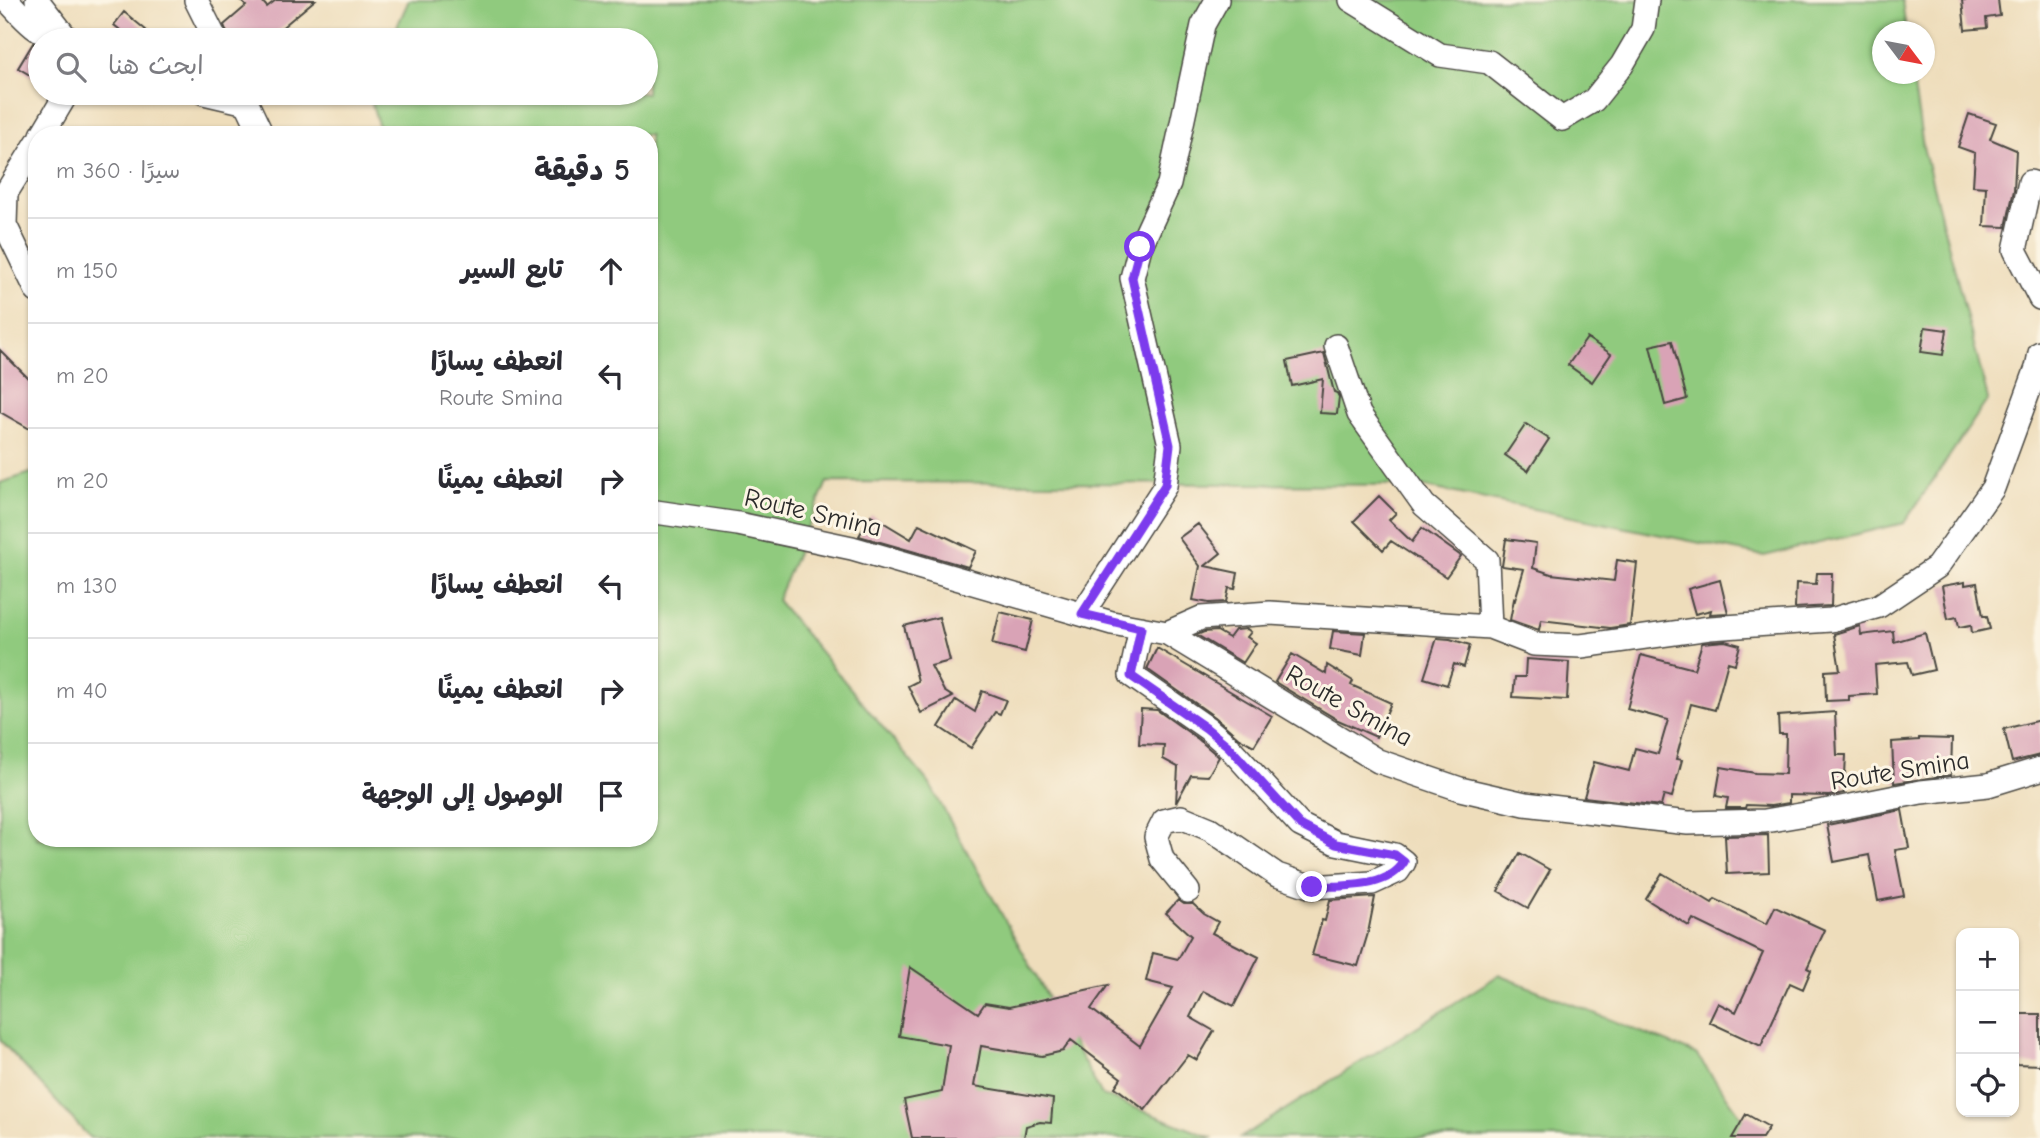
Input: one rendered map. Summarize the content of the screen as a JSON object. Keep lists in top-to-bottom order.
{
  "streets": {
    "street": ["Route Smina"]
  },
  "north": "bottom right",
  "page": {
    "search": "ابحث هنا",
    "heading": ["5 دقيقة", "سيرًا · 360 m"],
    "list": [
      ["تابع السير", "150 m"],
      ["انعطف يسارًا", "Route Smina", "20 m"],
      ["انعطف يمينًا", "20 m"],
      ["انعطف يسارًا", "130 m"],
      ["انعطف يمينًا", "40 m"],
      "الوصول إلى الوجهة"
    ],
    "map_buttons": ["+", "−"]
  }
}
